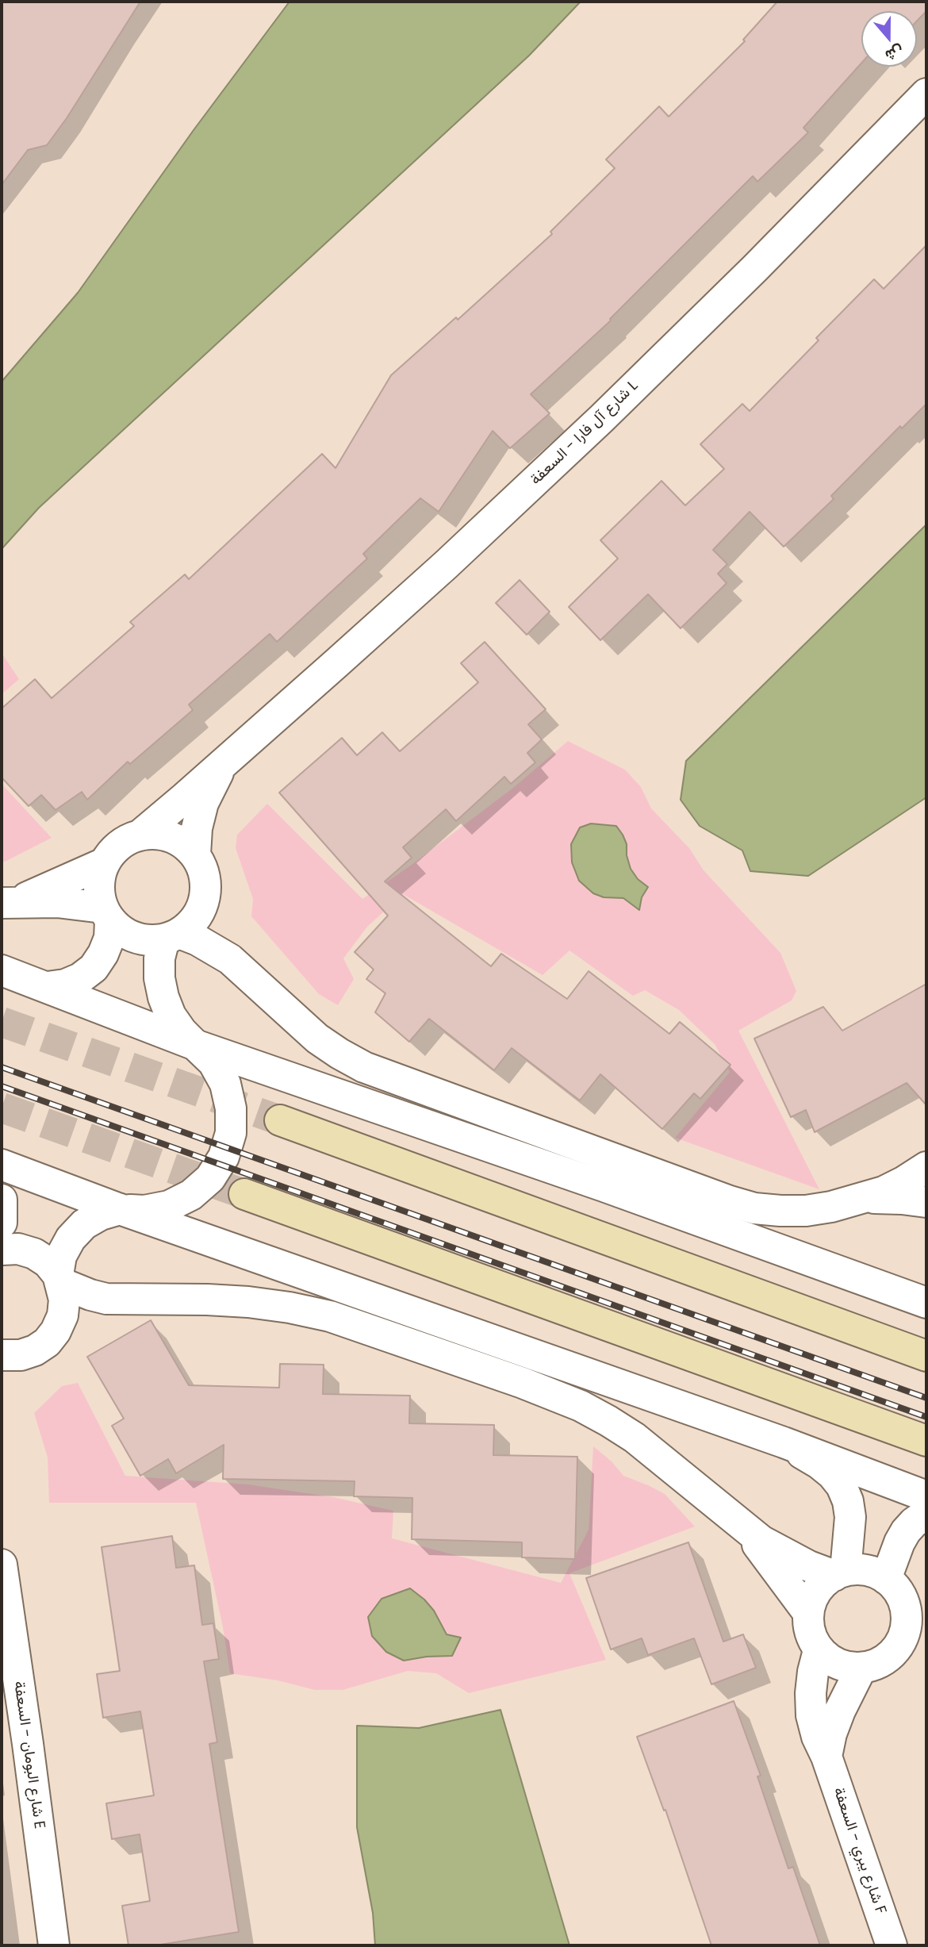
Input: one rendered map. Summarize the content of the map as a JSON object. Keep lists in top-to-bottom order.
{
  "streets": {
    "street": ["شارع آل فارا - السعفة L", "شارع البومان - السعفة E", "شارع يبري - السعفة F"]
  },
  "north": "bottom"
}
